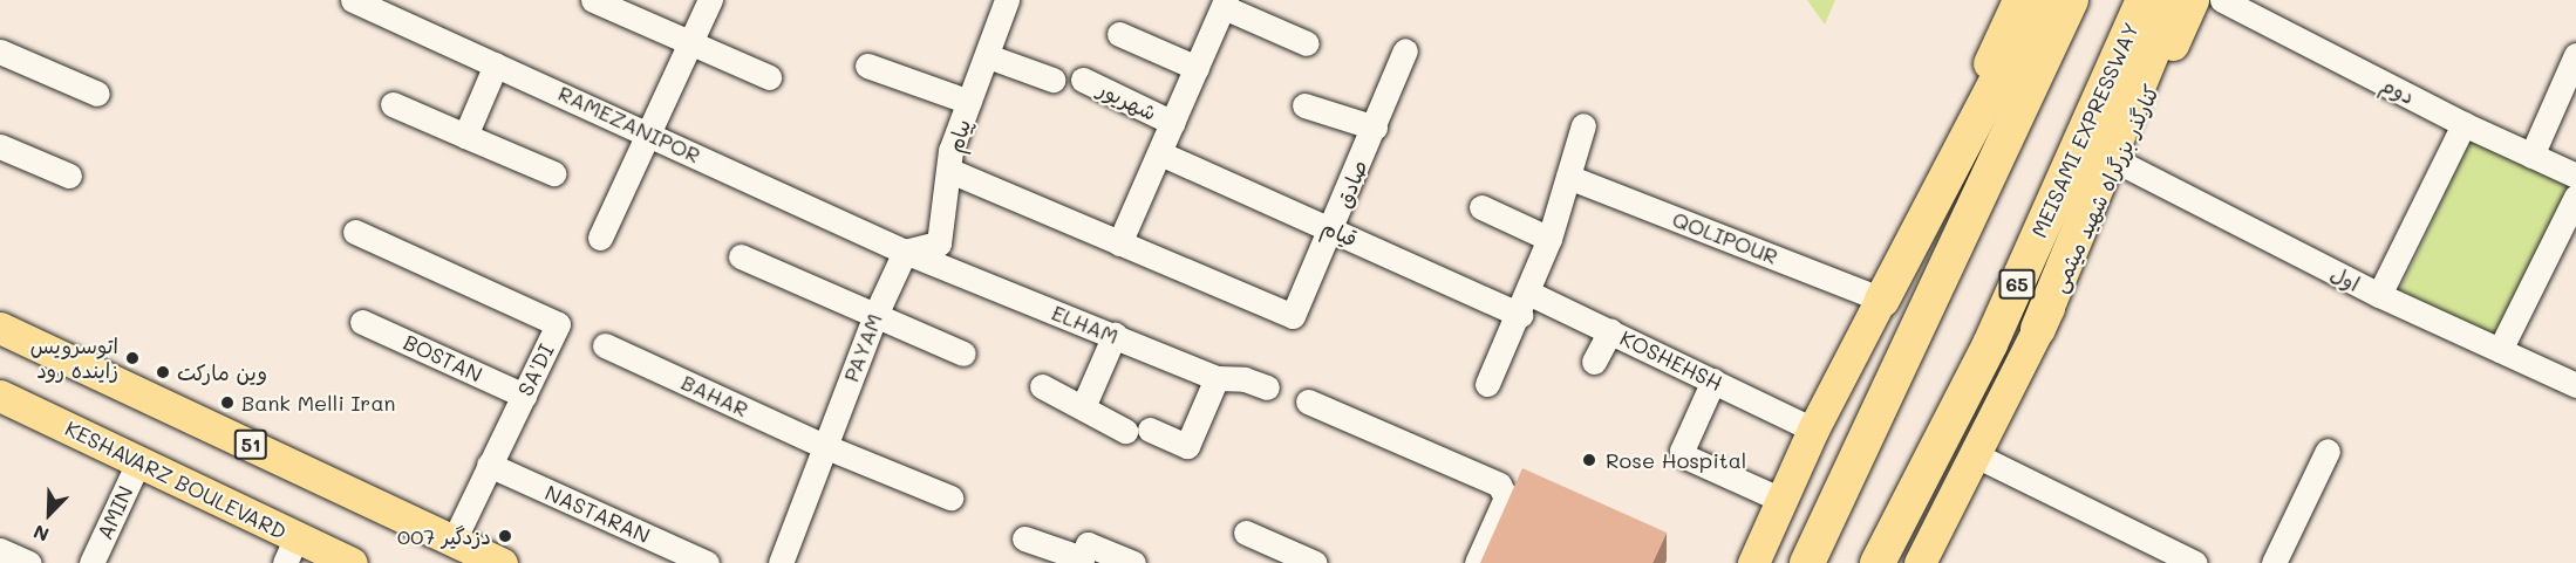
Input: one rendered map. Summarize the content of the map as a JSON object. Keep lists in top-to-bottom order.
{
  "streets": {
    "highway": ["MEISAMI EXPRESSWAY", "65"],
    "main road": ["کنارگذر بزرگراه شهید میثمی", "51", "KESHAVARZ BOULEVARD"],
    "street": [
      "دوم",
      "شهریور",
      "RAMEZANIPOR",
      "پیام",
      "صادق",
      "قیام",
      "QOLIPOUR",
      "اول",
      "ELHAM",
      "PAYAM",
      "BOSTAN",
      "KOSHEHSH",
      "SA'DI",
      "BAHAR",
      "AMIN",
      "NASTARAN"
    ]
  },
  "crossings": [
    ["RAMEZANIPOR", "پیام"],
    ["RAMEZANIPOR", "ELHAM"],
    ["RAMEZANIPOR", "PAYAM"],
    ["پیام", "ELHAM"],
    ["پیام", "PAYAM"],
    ["صادق", "قیام"],
    ["کنارگذر بزرگراه شهید میثمی", "اول"],
    ["قیام", "KOSHEHSH"],
    ["ELHAM", "PAYAM"],
    ["PAYAM", "BAHAR"],
    ["BOSTAN", "SA'DI"],
    ["SA'DI", "51"],
    ["SA'DI", "NASTARAN"],
    ["KESHAVARZ BOULEVARD", "AMIN"]
  ],
  "places": [
    "اتوسرویس زاینده رود",
    "وین مارکت",
    "Bank Melli Iran",
    "Rose Hospital",
    "دزدگیر 007"
  ],
  "north": "bottom left"
}
